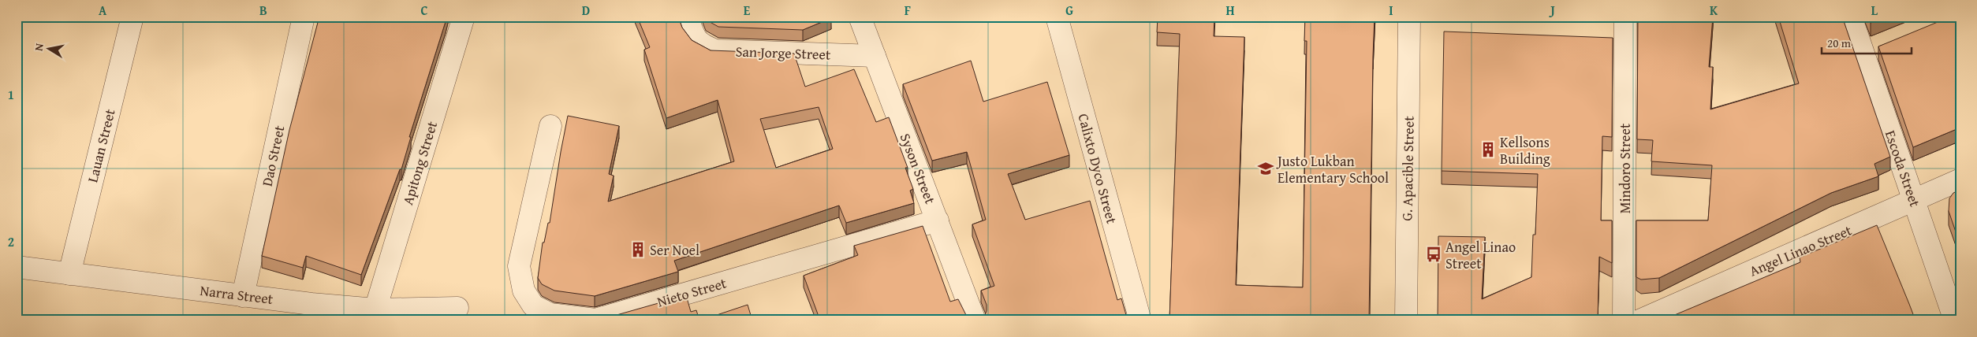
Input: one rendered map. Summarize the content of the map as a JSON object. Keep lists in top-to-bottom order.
{
  "streets": {
    "street": [
      "San Jorge Street",
      "Lauan Street",
      "Dao Street",
      "Apitong Street",
      "Syson Street",
      "Calixto Dyco Street",
      "G. Apacible Street",
      "Mindoro Street",
      "Escoda Street",
      "Angel Linao Street",
      "Nieto Street",
      "Narra Street"
    ]
  },
  "crossings": [
    ["San Jorge Street", "Syson Street"],
    ["Lauan Street", "Narra Street"],
    ["Dao Street", "Narra Street"],
    ["Apitong Street", "Narra Street"],
    ["Syson Street", "Nieto Street"],
    ["Escoda Street", "Angel Linao Street"]
  ],
  "places": {
    "building": ["Kellsons Building", "Ser Noel"],
    "school or university": ["Justo Lukban Elementary School"],
    "bus stop": ["Angel Linao Street"]
  },
  "scale_bar": "20 m",
  "north": "left",
  "grid": {
    "columns": [
      "A",
      "B",
      "C",
      "D",
      "E",
      "F",
      "G",
      "H",
      "I",
      "J",
      "K",
      "L"
    ],
    "rows": ["1", "2"]
  }
}
